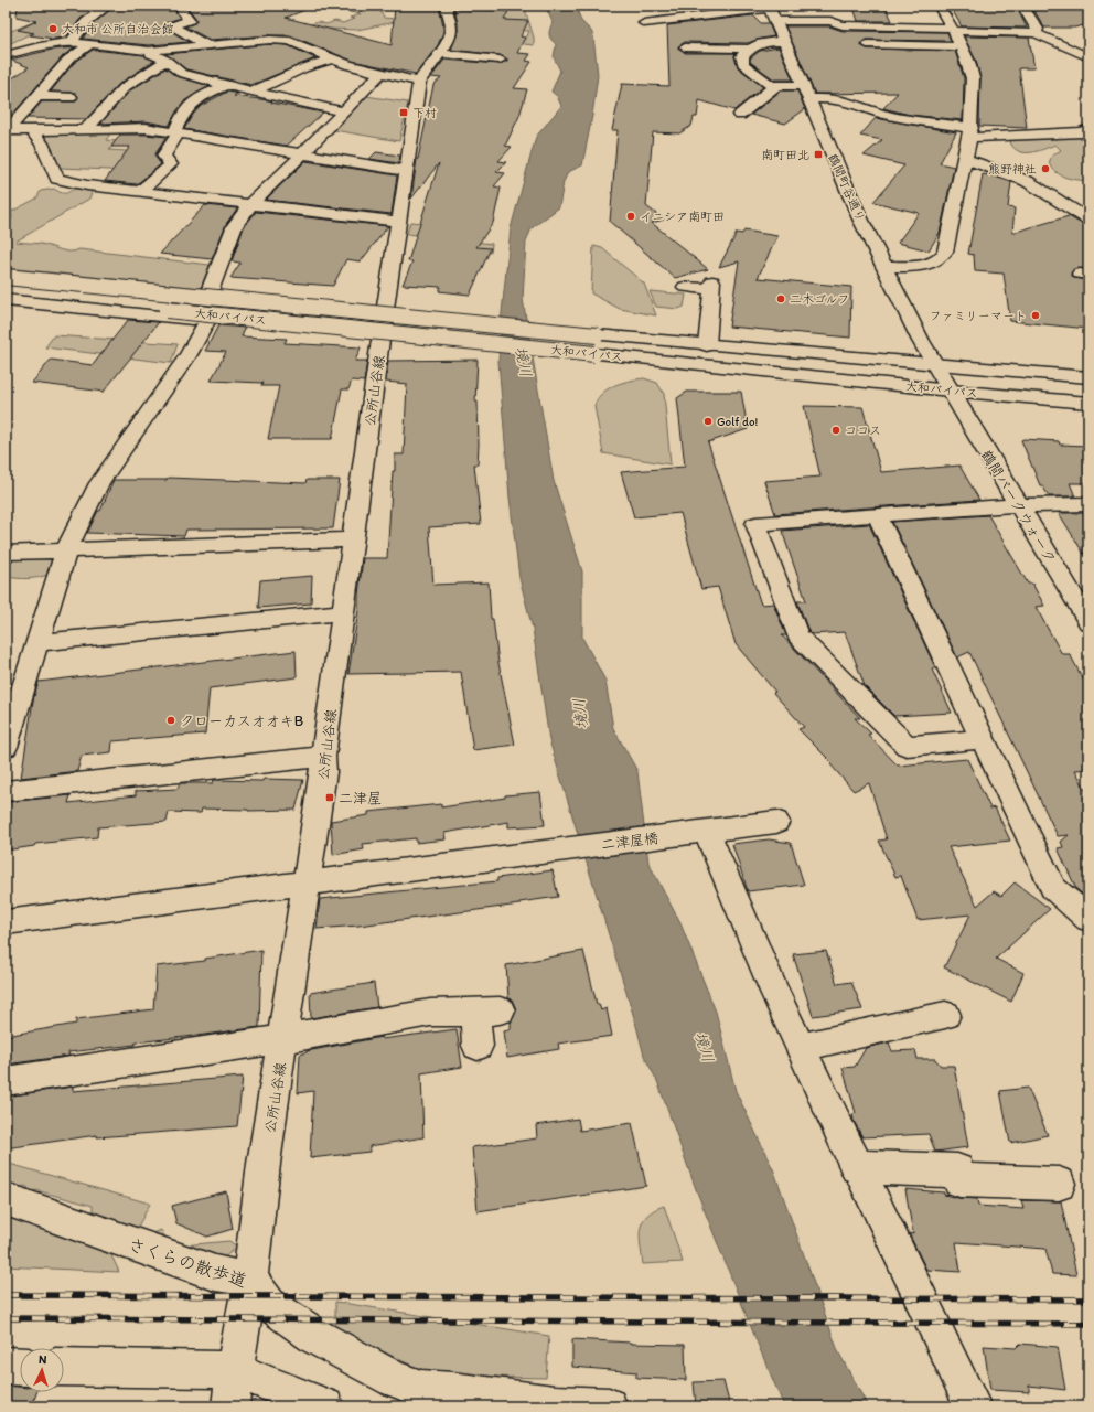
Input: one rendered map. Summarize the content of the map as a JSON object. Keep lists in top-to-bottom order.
{
  "streets": {
    "main road": [
      "鶴間町谷通り",
      "大和バイパス",
      "公所山谷線",
      "鶴間パークウォーク",
      "二津屋橋",
      "さくらの散歩道"
    ]
  },
  "crossings": [
    ["鶴間町谷通り", "大和バイパス"],
    ["鶴間町谷通り", "鶴間パークウォーク"],
    ["大和バイパス", "鶴間パークウォーク"],
    ["公所山谷線", "二津屋橋"],
    ["公所山谷線", "さくらの散歩道"]
  ],
  "water": ["境川"],
  "places": {
    "other": [
      "大和市 公所自治会館",
      "熊野神社",
      "イニシア南町田",
      "二木ゴルフ",
      "ファミリーマート",
      "Golf do!",
      "ココス",
      "クローカスオオキB"
    ],
    "transit": ["下村", "南町田北", "二津屋"]
  },
  "north": "top"
}
